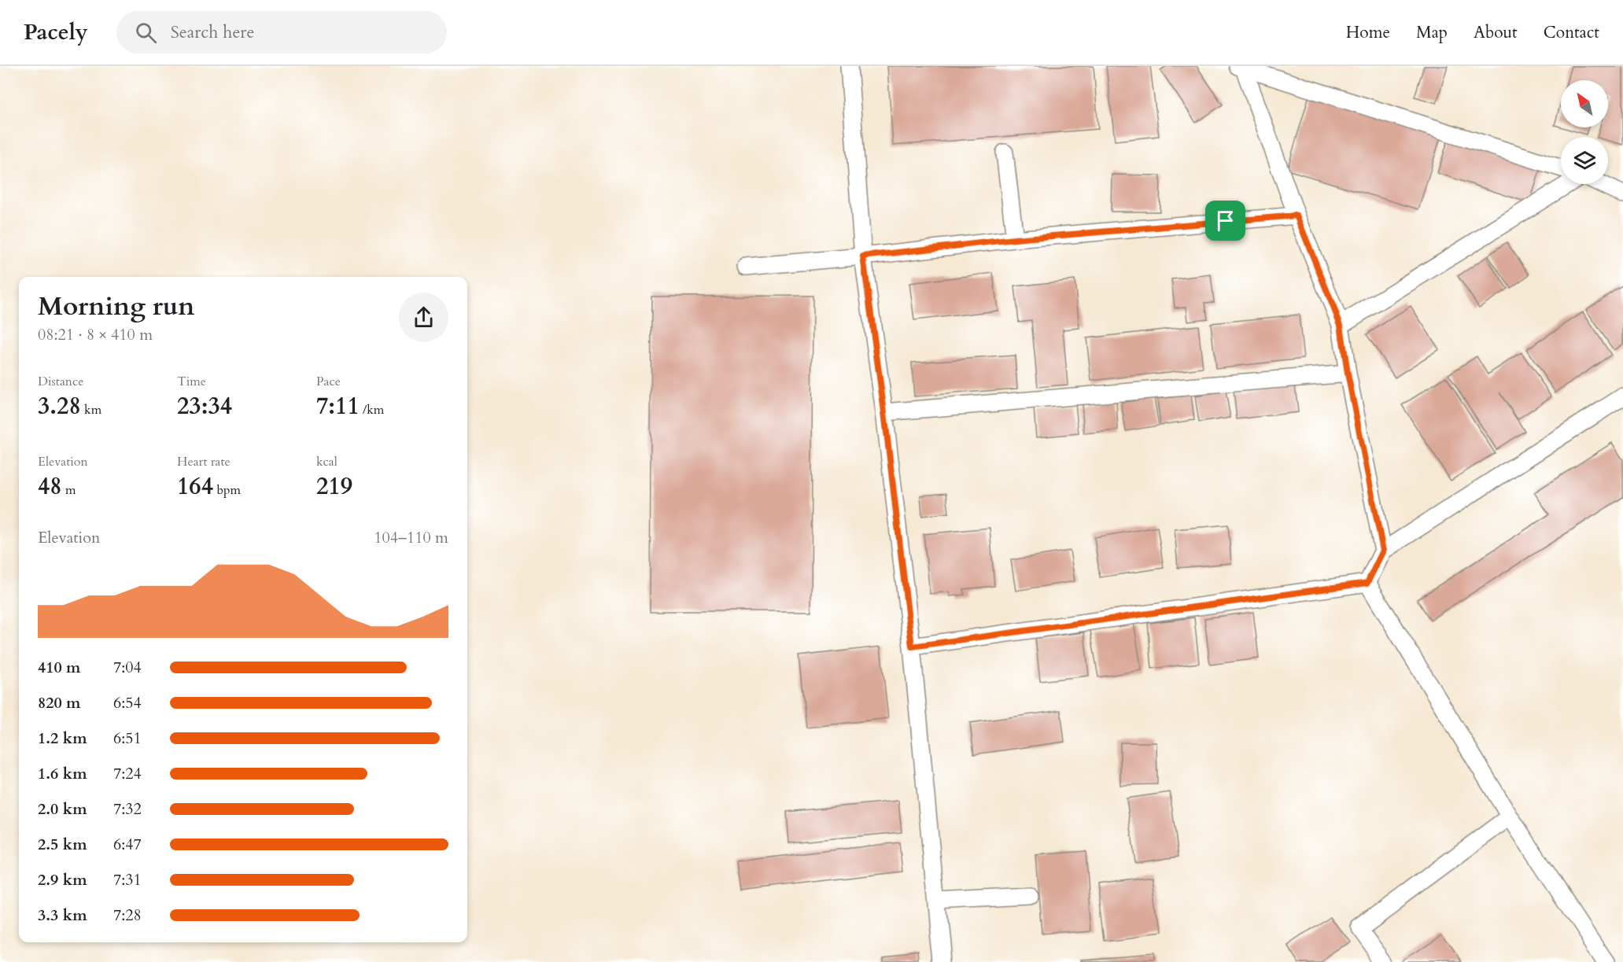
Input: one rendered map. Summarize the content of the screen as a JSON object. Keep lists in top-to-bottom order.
{
  "north": "top left",
  "page": {
    "header": "Pacely",
    "search": "Search here",
    "nav": [
      "Home",
      "Map",
      "About",
      "Contact"
    ],
    "heading": ["Morning run", "08:21 · 8 × 410 m"],
    "stats": [
      ["Distance", "3.28 km"],
      ["Time", "23:34"],
      ["Pace", "7:11 /km"],
      ["Elevation", "48 m"],
      ["Heart rate", "164 bpm"],
      ["kcal", "219"]
    ],
    "chart": ["Elevation", "104–110 m"],
    "list": [
      {
        "name": "410 m",
        "note": "7:04"
      },
      {
        "name": "820 m",
        "note": "6:54"
      },
      {
        "name": "1.2 km",
        "note": "6:51"
      },
      {
        "name": "1.6 km",
        "note": "7:24"
      },
      {
        "name": "2.0 km",
        "note": "7:32"
      },
      {
        "name": "2.5 km",
        "note": "6:47"
      },
      {
        "name": "2.9 km",
        "note": "7:31"
      },
      {
        "name": "3.3 km",
        "note": "7:28"
      }
    ]
  }
}
